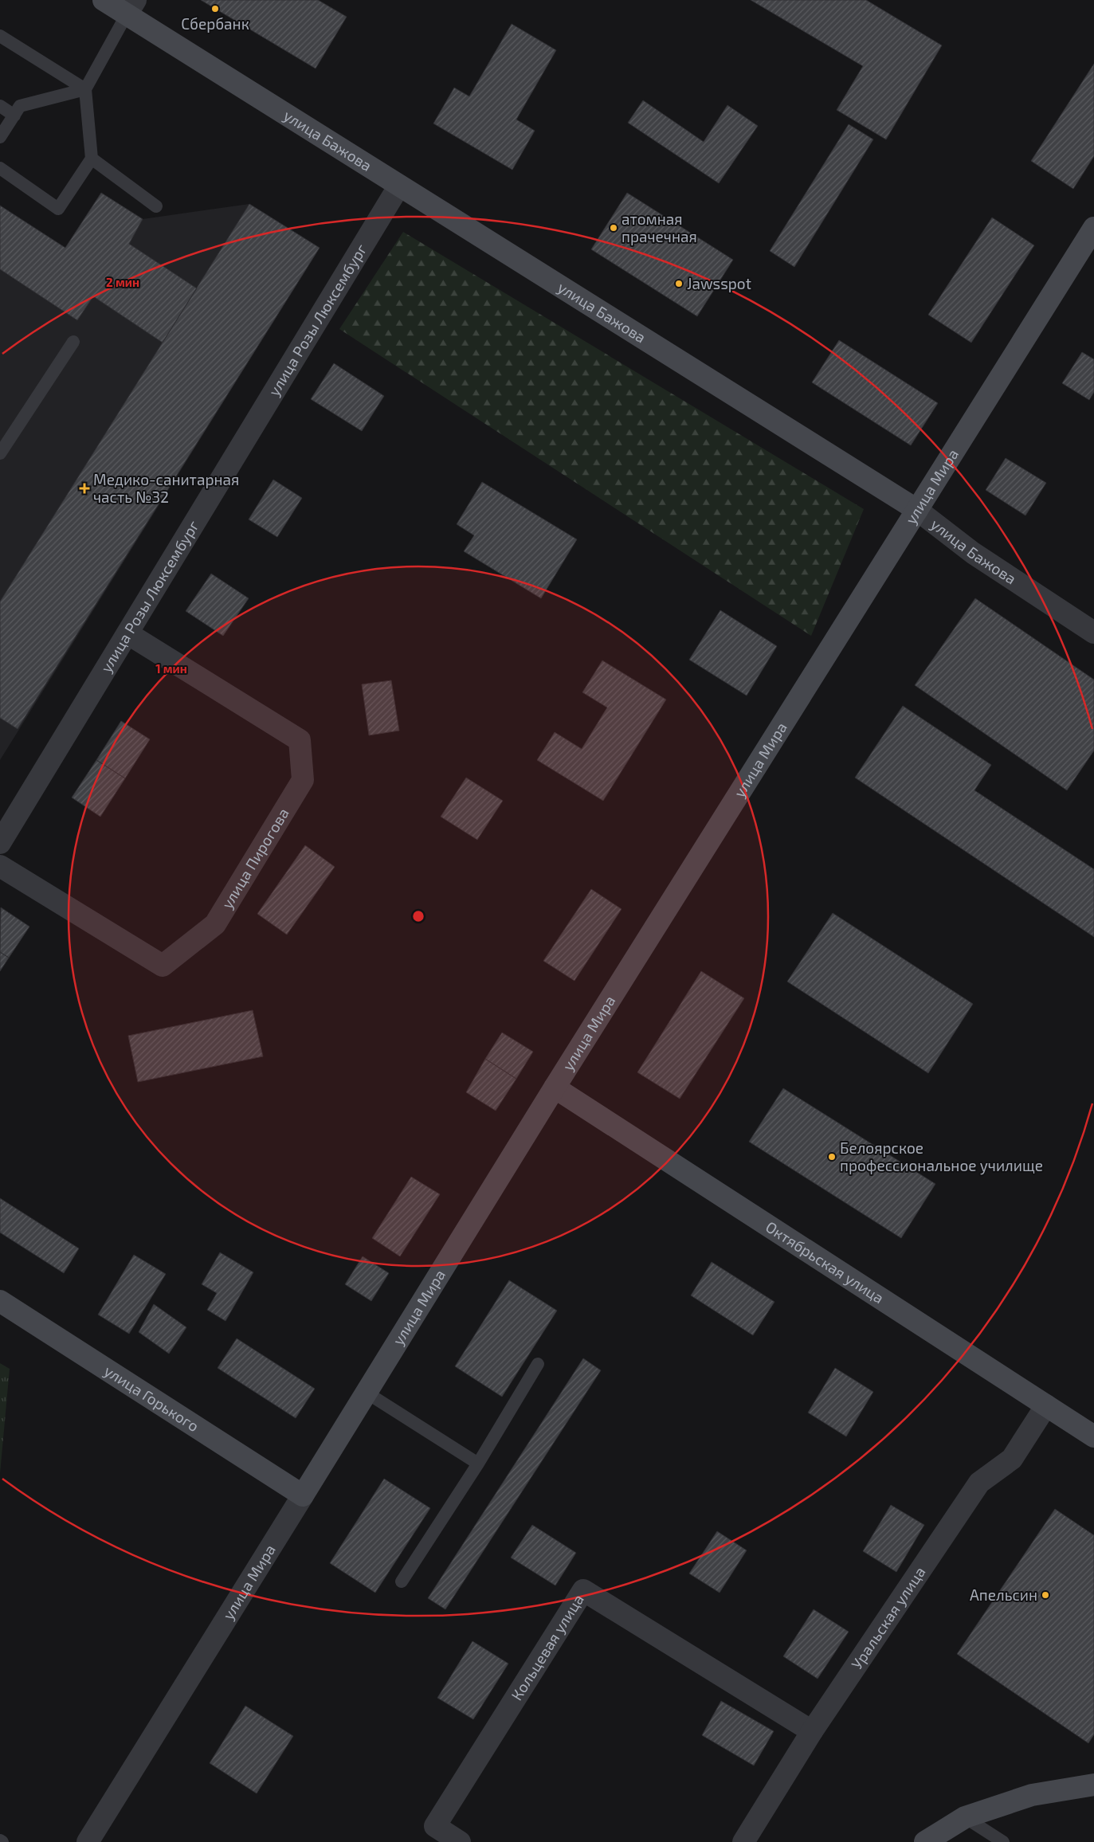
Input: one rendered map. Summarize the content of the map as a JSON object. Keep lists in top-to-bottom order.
{
  "streets": {
    "street": [
      "улица Бажова",
      "улица Розы Люксембург",
      "улица Мира",
      "улица Пирогова",
      "Октябрьская улица",
      "улица Горького",
      "Уральская улица",
      "Кольцевая улица"
    ]
  },
  "crossings": [
    ["улица Бажова", "улица Розы Люксембург"],
    ["улица Бажова", "улица Мира"],
    ["улица Розы Люксембург", "улица Пирогова"],
    ["улица Мира", "Октябрьская улица"],
    ["улица Мира", "улица Горького"],
    ["Октябрьская улица", "Уральская улица"],
    ["Уральская улица", "Кольцевая улица"]
  ],
  "places": {
    "other": [
      "Сбербанк",
      "атомная прачечная",
      "Jawsspot",
      "Белоярское профессиональное училище",
      "Апельсин"
    ],
    "health": ["Медико-санитарная часть №32"]
  },
  "rings": ["2 мин", "1 мин"]
}
